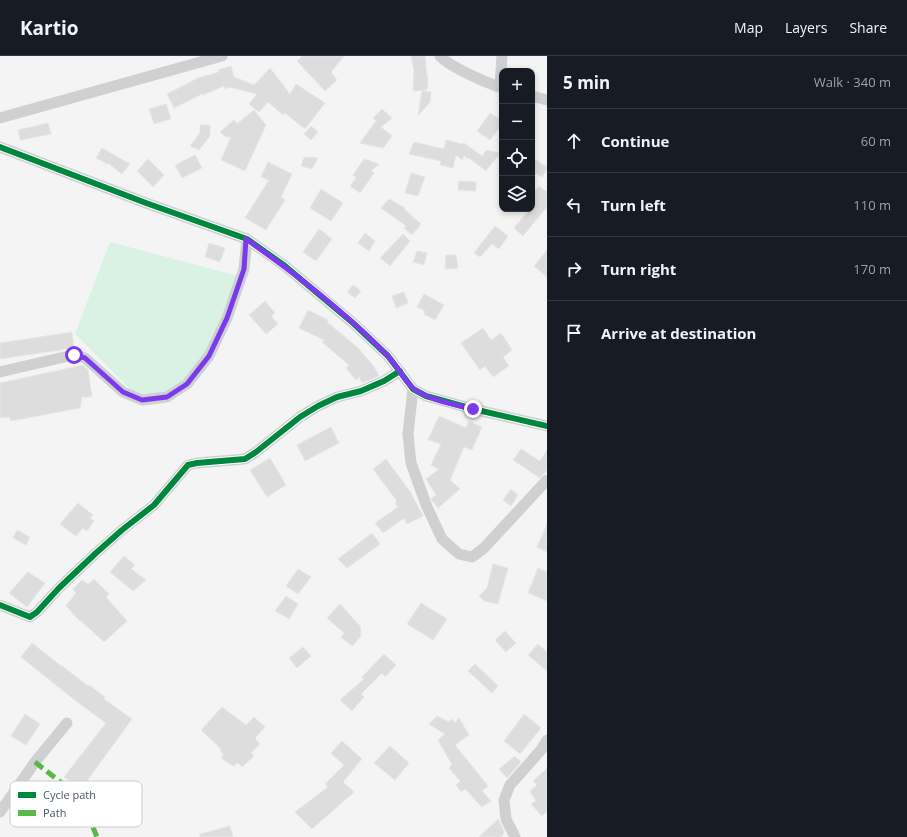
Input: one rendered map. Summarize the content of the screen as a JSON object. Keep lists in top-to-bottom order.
{
  "legend": ["Cycle path", "Path"],
  "page": {
    "header": "Kartio",
    "nav": ["Map", "Layers", "Share"],
    "heading": ["5 min", "Walk · 340 m"],
    "map_buttons": ["+", "−"],
    "list": [
      ["Continue", "60 m"],
      ["Turn left", "110 m"],
      ["Turn right", "170 m"],
      "Arrive at destination"
    ]
  }
}
